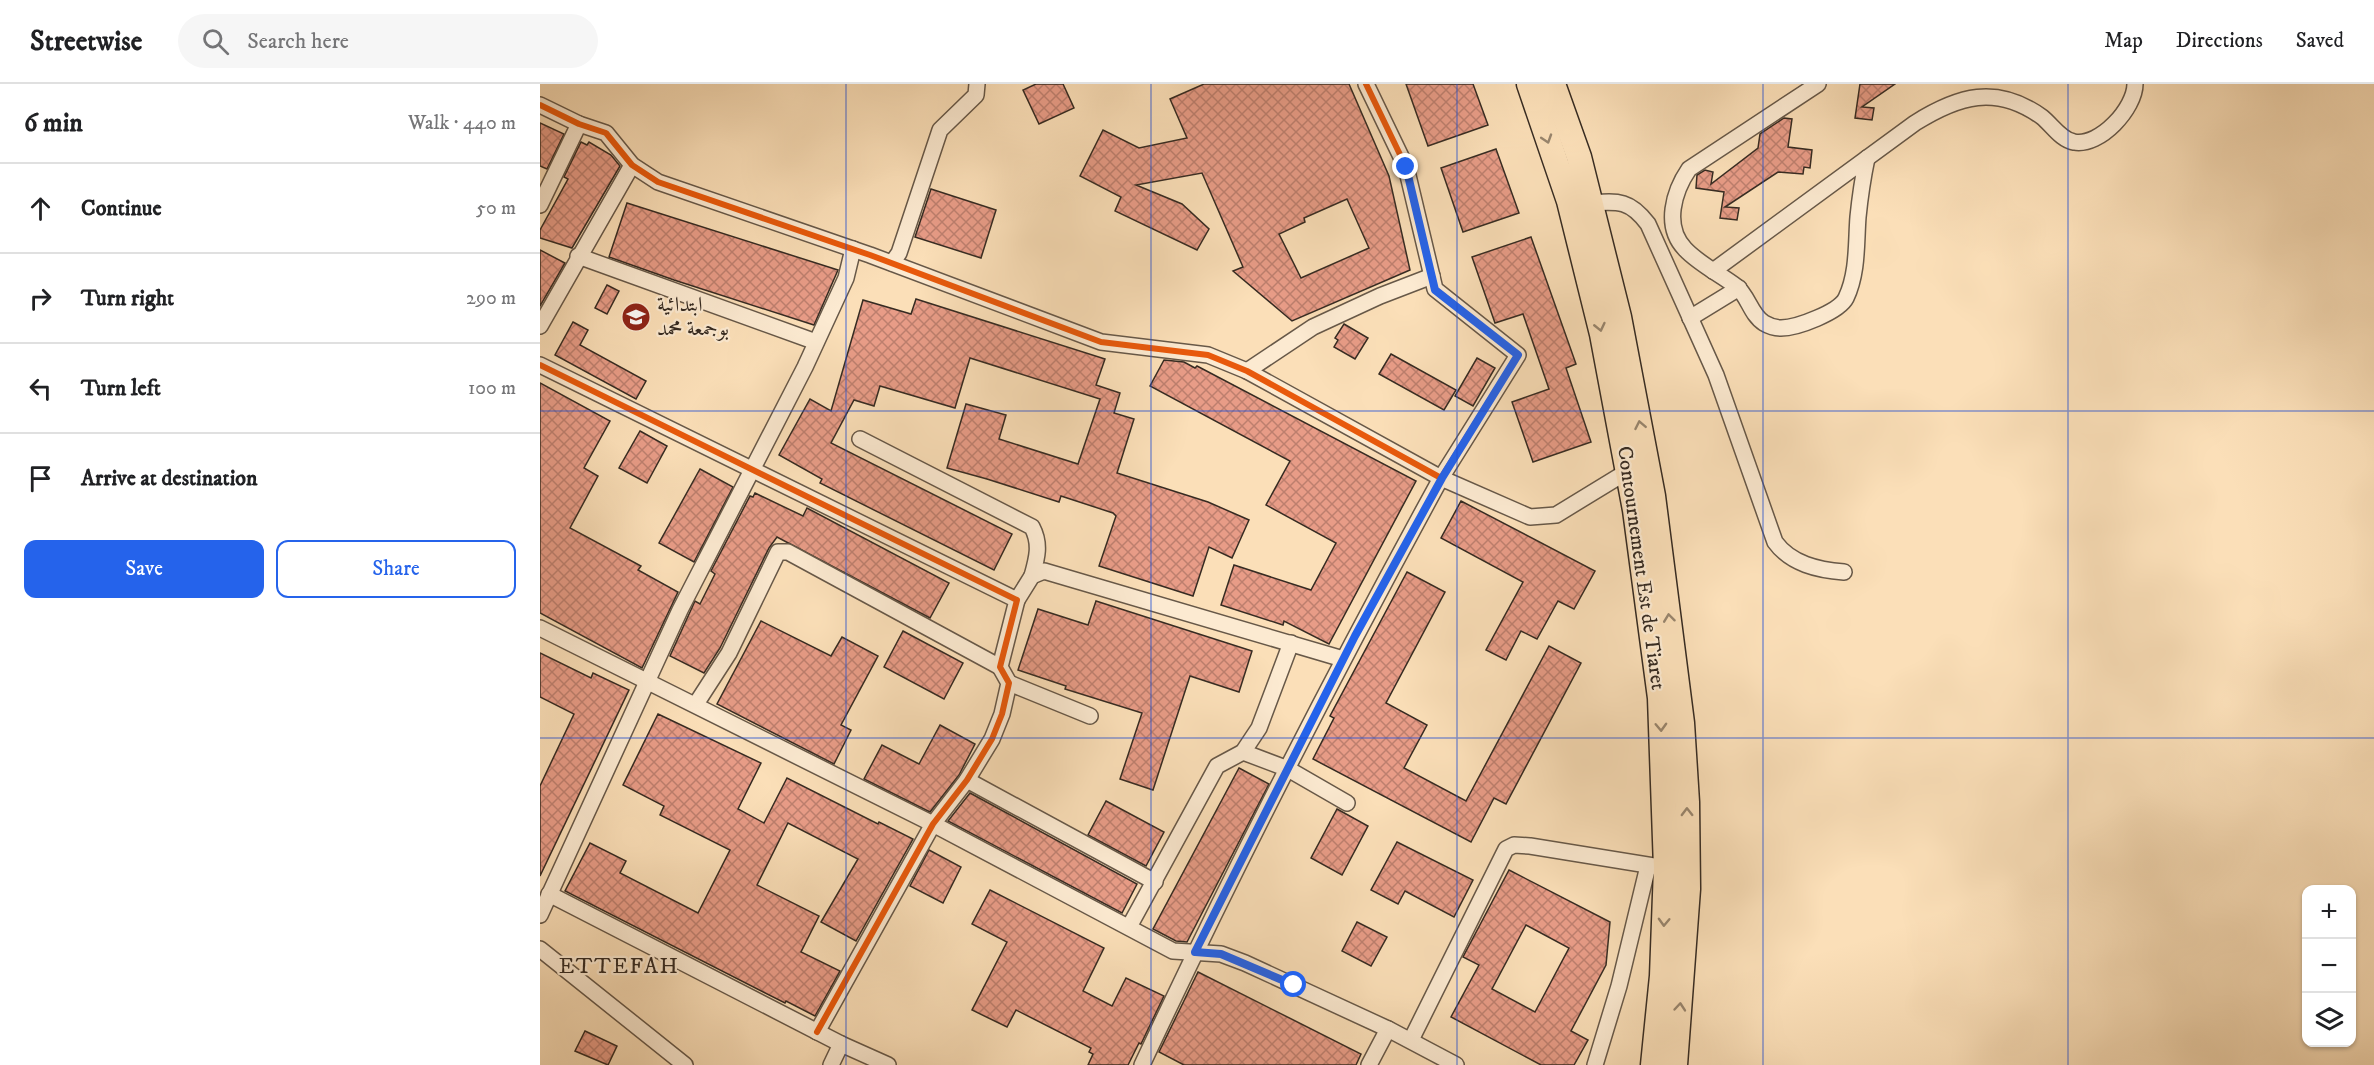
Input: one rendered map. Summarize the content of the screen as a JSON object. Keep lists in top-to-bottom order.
{
  "streets": {
    "highway": ["Contournement Est de Tiaret"]
  },
  "districts": ["ETTEFAH"],
  "places": {
    "school or university": ["ابتدائية بوجمعة محمد"]
  },
  "page": {
    "header": "Streetwise",
    "search": "Search here",
    "nav": ["Map", "Directions", "Saved"],
    "heading": ["6 min", "Walk · 440 m"],
    "list": [
      ["Continue", "50 m"],
      ["Turn right", "290 m"],
      ["Turn left", "100 m"],
      "Arrive at destination"
    ],
    "buttons": ["Save", "Share"],
    "map_buttons": ["+", "−"]
  }
}
